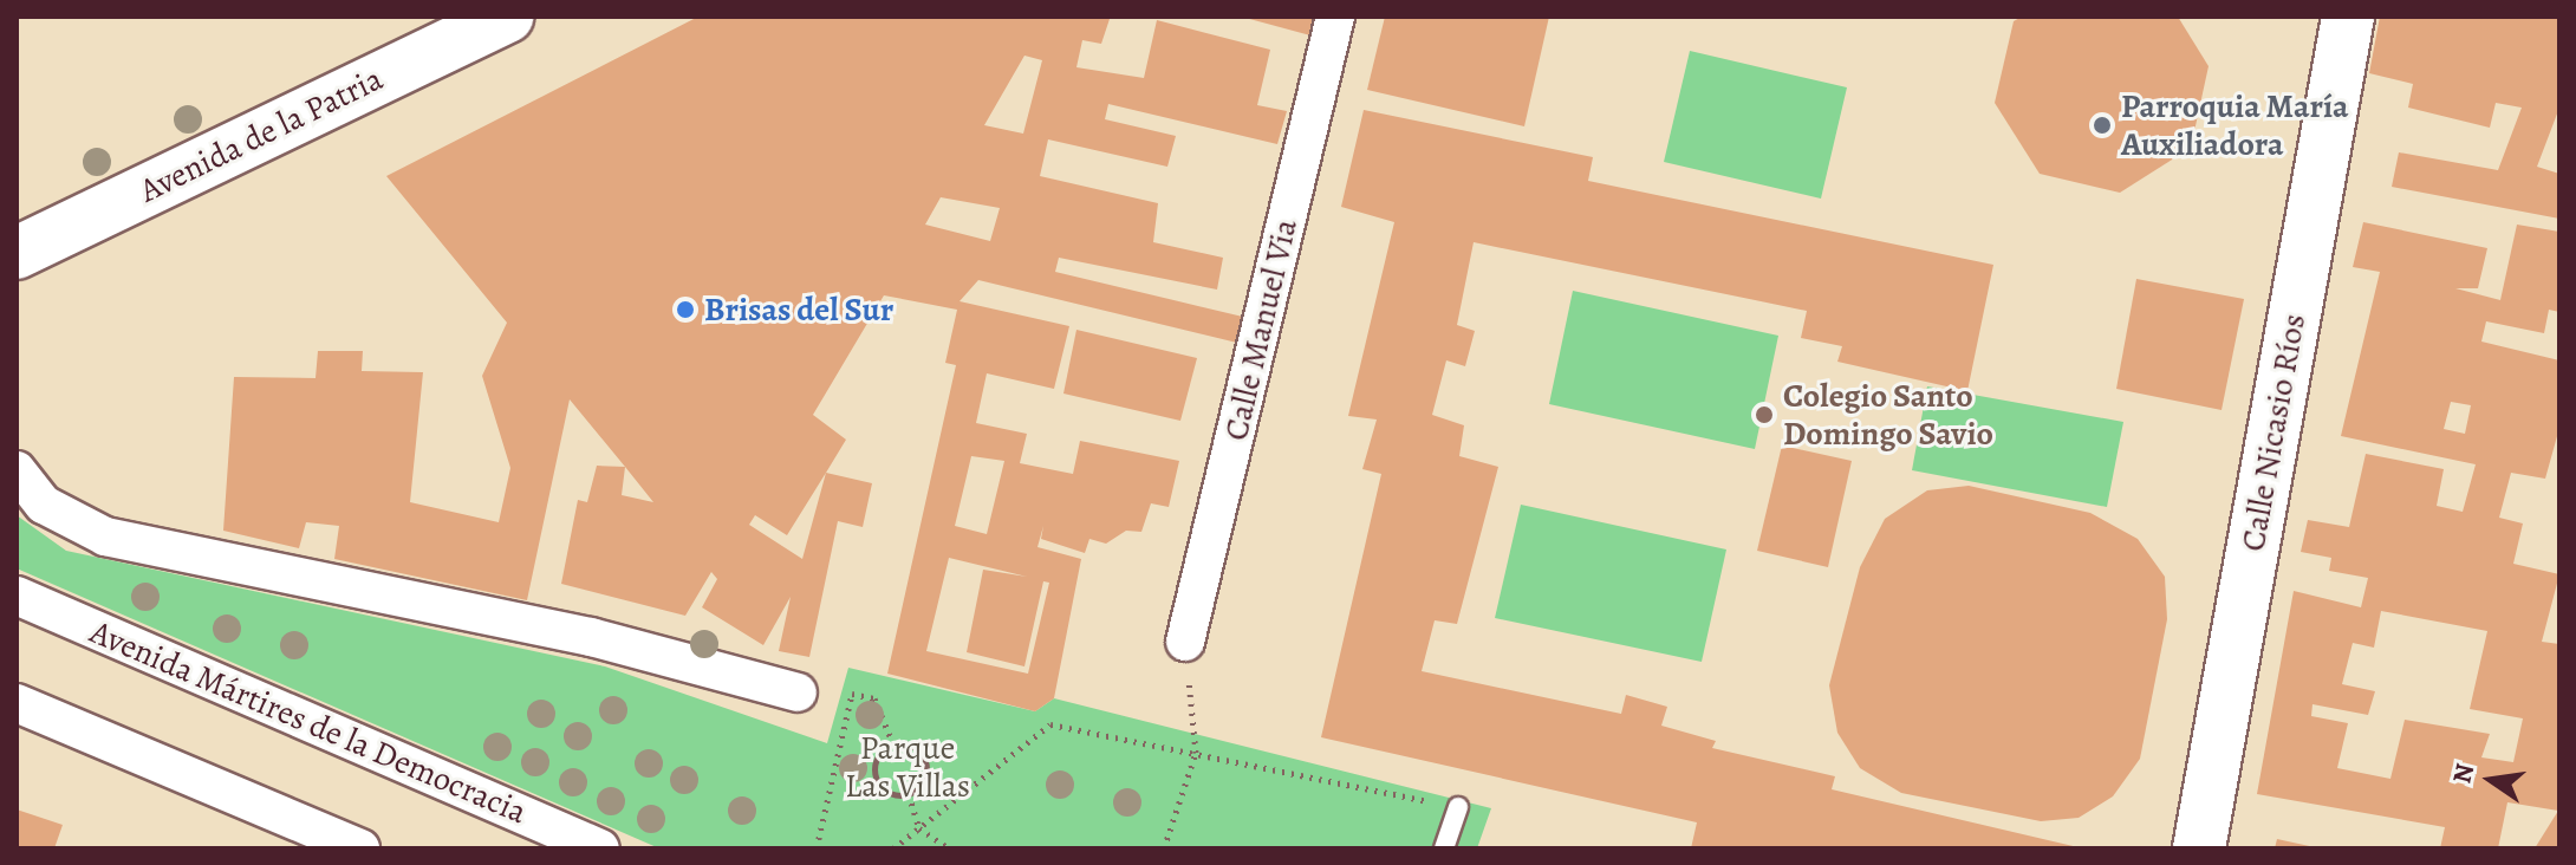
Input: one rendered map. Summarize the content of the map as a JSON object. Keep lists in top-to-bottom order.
{
  "streets": {
    "street": [
      "Avenida de la Patria",
      "Calle Manuel Via",
      "Calle Nicasio Ríos",
      "Avenida Mártires de la Democracia"
    ]
  },
  "parks": ["Parque Las Villas"],
  "places": ["Parroquia María Auxiliadora", "Brisas del Sur", "Colegio Santo Domingo Savio"],
  "north": "left"
}
